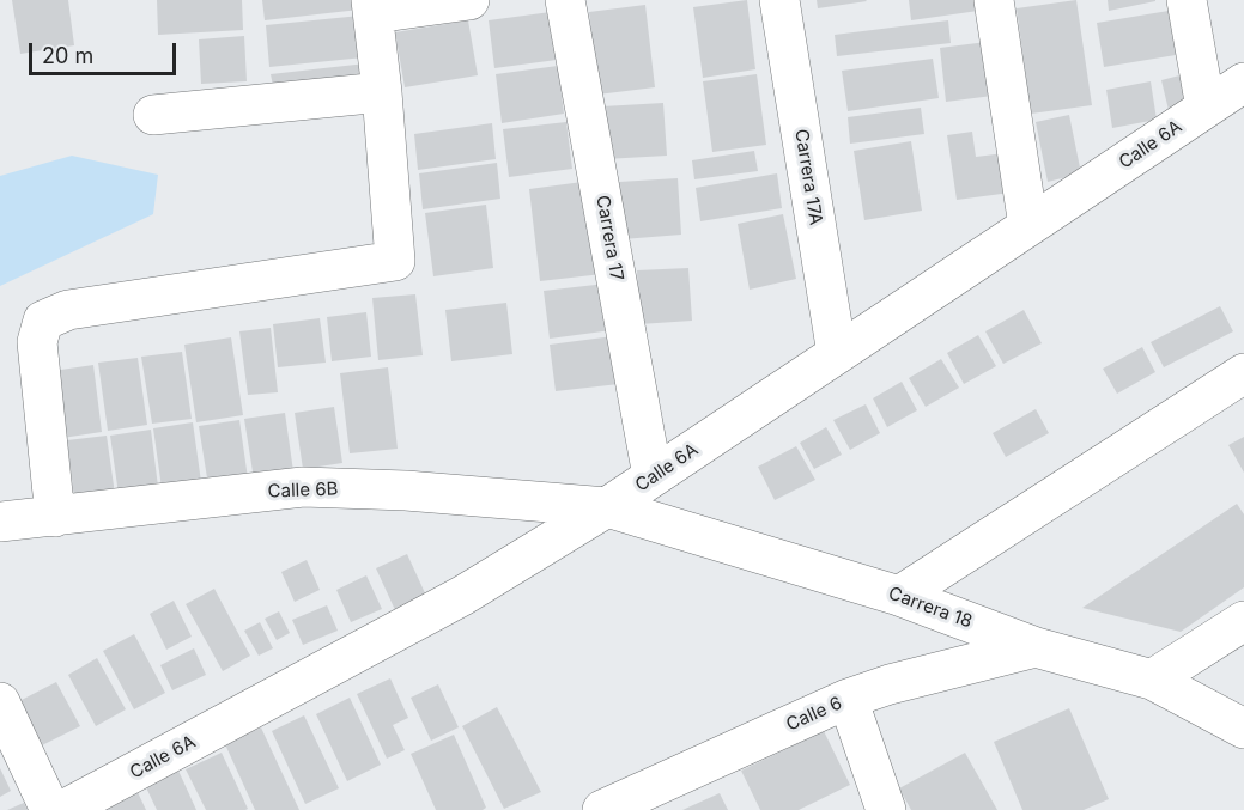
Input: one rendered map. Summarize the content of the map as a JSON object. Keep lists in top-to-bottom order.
{
  "streets": {
    "street": [
      "Calle 6A",
      "Carrera 17A",
      "Carrera 17",
      "Calle 6B",
      "Carrera 18",
      "Calle 6"
    ]
  },
  "crossings": [
    ["Calle 6A", "Carrera 17A"],
    ["Calle 6A", "Carrera 17"],
    ["Calle 6A", "Calle 6B"],
    ["Calle 6A", "Carrera 18"],
    ["Calle 6B", "Carrera 18"],
    ["Carrera 18", "Calle 6"]
  ],
  "scale_bar": "20 m"
}
